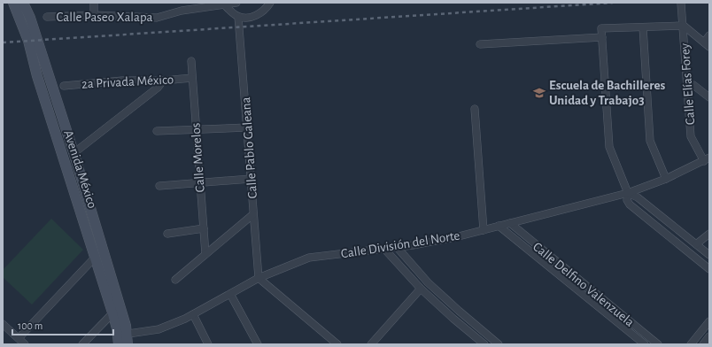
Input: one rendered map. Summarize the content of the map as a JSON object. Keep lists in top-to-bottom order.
{
  "streets": {
    "main road": ["Avenida México"],
    "street": [
      "Calle Paseo Xalapa",
      "2a Privada México",
      "Calle Elías Forey",
      "Calle Pablo Galeana",
      "Calle Morelos",
      "Calle División del Norte",
      "Calle Delfino Valenzuela"
    ]
  },
  "crossings": [
    ["2a Privada México", "Calle Morelos"],
    ["Calle Elías Forey", "Calle División del Norte"],
    ["Calle Pablo Galeana", "Calle División del Norte"],
    ["Avenida México", "Calle División del Norte"],
    ["Calle División del Norte", "Calle Delfino Valenzuela"]
  ],
  "places": {
    "school or university": ["Escuela de Bachilleres Unidad y Trabajo3"]
  },
  "scale_bar": "100 m"
}
